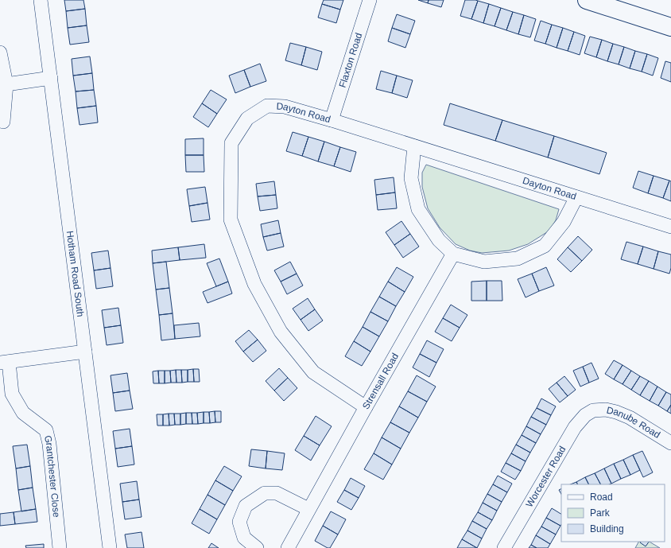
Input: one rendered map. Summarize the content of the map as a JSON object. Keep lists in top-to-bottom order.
{
  "streets": {
    "street": [
      "Flaxton Road",
      "Dayton Road",
      "Hotham Road South",
      "Strensall Road",
      "Danube Road",
      "Grantchester Close",
      "Worcester Road"
    ]
  },
  "crossings": [
    ["Flaxton Road", "Dayton Road"],
    ["Dayton Road", "Strensall Road"],
    ["Danube Road", "Worcester Road"]
  ],
  "legend": ["Road", "Park", "Building"]
}
